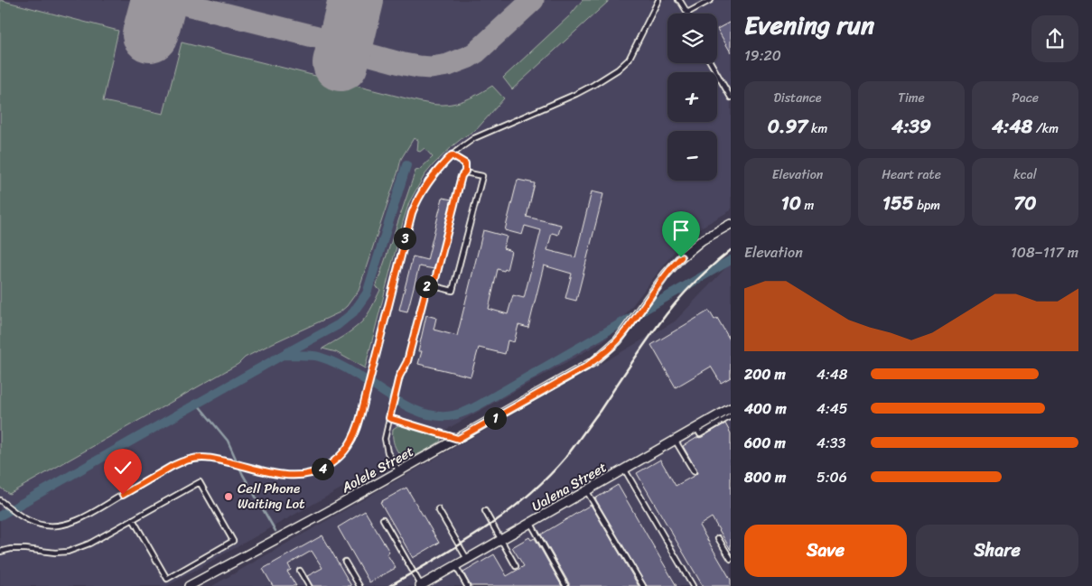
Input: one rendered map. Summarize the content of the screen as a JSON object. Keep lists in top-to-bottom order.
{
  "streets": {
    "street": ["Aolele Street", "Ualena Street"]
  },
  "places": ["Cell Phone Waiting Lot"],
  "page": {
    "heading": ["Evening run", "19:20"],
    "map_buttons": ["+", "−"],
    "stats": [
      ["Distance", "0.97 km"],
      ["Time", "4:39"],
      ["Pace", "4:48 /km"],
      ["Elevation", "10 m"],
      ["Heart rate", "155 bpm"],
      ["kcal", "70"]
    ],
    "pins": [
      "3",
      "2",
      "1",
      "4"
    ],
    "chart": ["Elevation", "108–117 m"],
    "list": [
      {
        "name": "200 m",
        "note": "4:48"
      },
      {
        "name": "400 m",
        "note": "4:45"
      },
      {
        "name": "600 m",
        "note": "4:33"
      },
      {
        "name": "800 m",
        "note": "5:06"
      }
    ],
    "buttons": ["Save", "Share"]
  }
}
